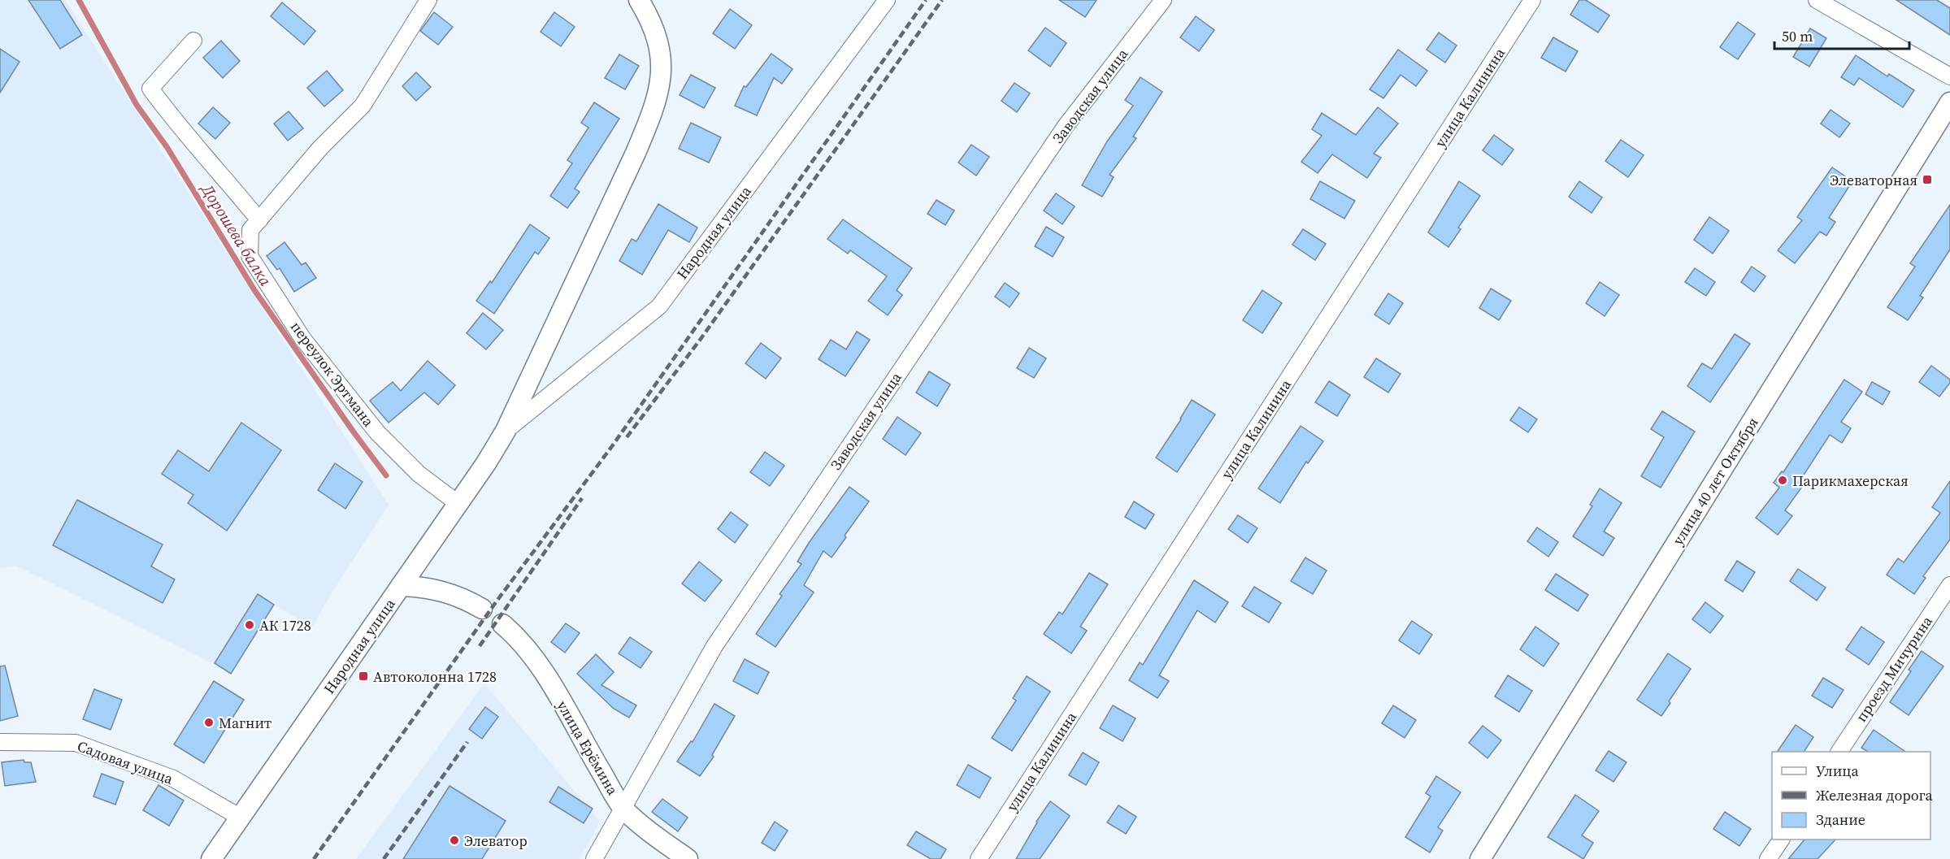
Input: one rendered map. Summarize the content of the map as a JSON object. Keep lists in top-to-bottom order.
{
  "streets": {
    "street": [
      "Заводская улица",
      "улица Калинина",
      "Народная улица",
      "переулок Эртмана",
      "улица 40 лет Октября",
      "проезд Мичурина",
      "улица Ерёмина",
      "Садовая улица"
    ]
  },
  "crossings": [
    ["Заводская улица", "улица Ерёмина"],
    ["Народная улица", "переулок Эртмана"],
    ["Народная улица", "Садовая улица"]
  ],
  "water": ["Дорошева балка"],
  "places": {
    "transit": ["Элеваторная", "Автоколонна 1728"],
    "other": [
      "Парикмахерская",
      "АК 1728",
      "Магнит",
      "Элеватор"
    ]
  },
  "legend": ["Улица", "Железная дорога", "Здание"],
  "scale_bar": "50 m"
}
